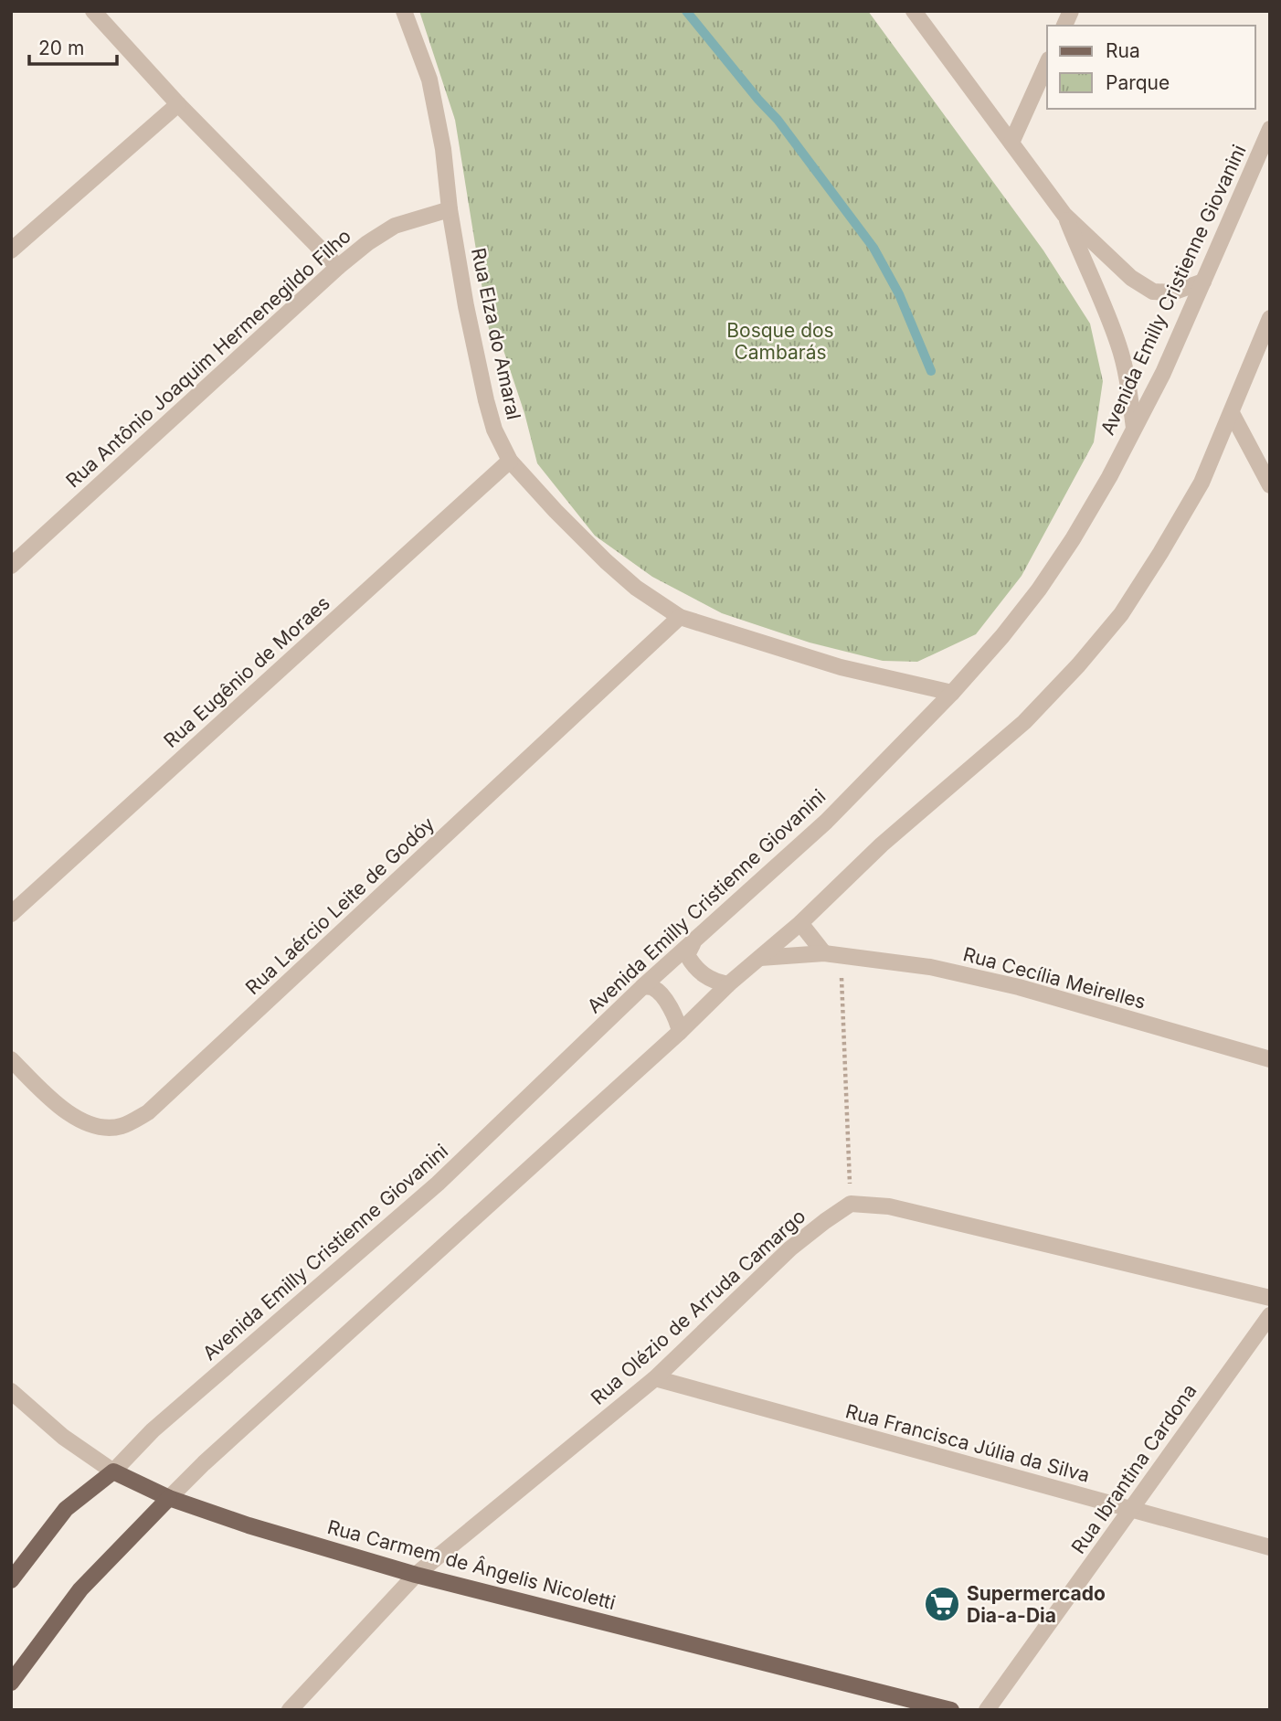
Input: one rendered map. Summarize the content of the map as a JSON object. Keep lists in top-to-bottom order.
{
  "streets": {
    "main road": ["Avenida Emilly Cristienne Giovanini", "Rua Carmem de Ângelis Nicoletti"],
    "street": [
      "Rua Elza do Amaral",
      "Rua Antônio Joaquim Hermenegildo Filho",
      "Rua Eugênio de Moraes",
      "Rua Laércio Leite de Godóy",
      "Rua Cecília Meirelles",
      "Rua Olézio de Arruda Camargo",
      "Rua Francisca Júlia da Silva",
      "Rua Ibrantina Cardona"
    ]
  },
  "crossings": [
    ["Avenida Emilly Cristienne Giovanini", "Rua Elza do Amaral"],
    ["Avenida Emilly Cristienne Giovanini", "Rua Carmem de Ângelis Nicoletti"],
    ["Rua Elza do Amaral", "Rua Antônio Joaquim Hermenegildo Filho"],
    ["Rua Elza do Amaral", "Rua Eugênio de Moraes"],
    ["Rua Elza do Amaral", "Rua Laércio Leite de Godóy"],
    ["Rua Olézio de Arruda Camargo", "Rua Francisca Júlia da Silva"],
    ["Rua Olézio de Arruda Camargo", "Rua Carmem de Ângelis Nicoletti"],
    ["Rua Francisca Júlia da Silva", "Rua Ibrantina Cardona"]
  ],
  "parks": ["Bosque dos Cambarás"],
  "places": {
    "supermarket": ["Supermercado Dia-a-Dia"]
  },
  "legend": ["Rua", "Parque"],
  "scale_bar": "20 m"
}
